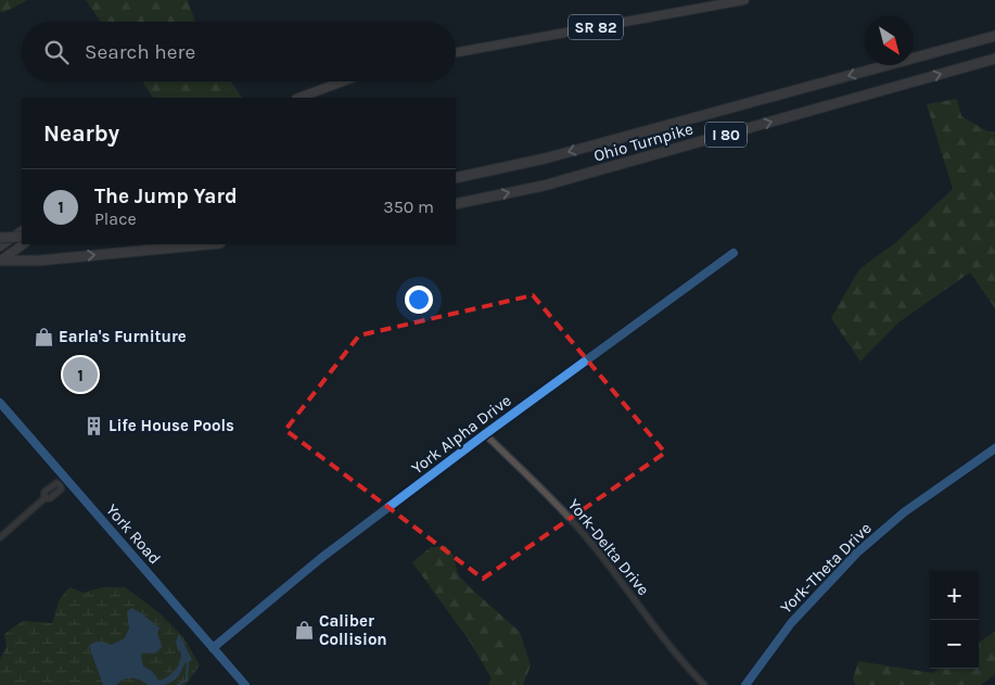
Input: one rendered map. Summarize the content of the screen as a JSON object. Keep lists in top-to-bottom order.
{
  "streets": {
    "highway": ["I 80", "Ohio Turnpike"],
    "main road": ["SR 82"],
    "street": [
      "York Alpha Drive",
      "York Road",
      "York-Delta Drive",
      "York-Theta Drive"
    ]
  },
  "crossings": [
    ["York Alpha Drive", "York Road"],
    ["York Alpha Drive", "York-Delta Drive"]
  ],
  "places": {
    "shop": ["Earla's Furniture", "Caliber Collision"],
    "building": ["Life House Pools"]
  },
  "north": "bottom right",
  "page": {
    "search": "Search here",
    "heading": "Nearby",
    "list": [
      {
        "mark": "1",
        "name": "The Jump Yard",
        "note": "Place",
        "value": "350 m"
      }
    ],
    "pins": "1",
    "map_buttons": ["+", "−"]
  }
}
